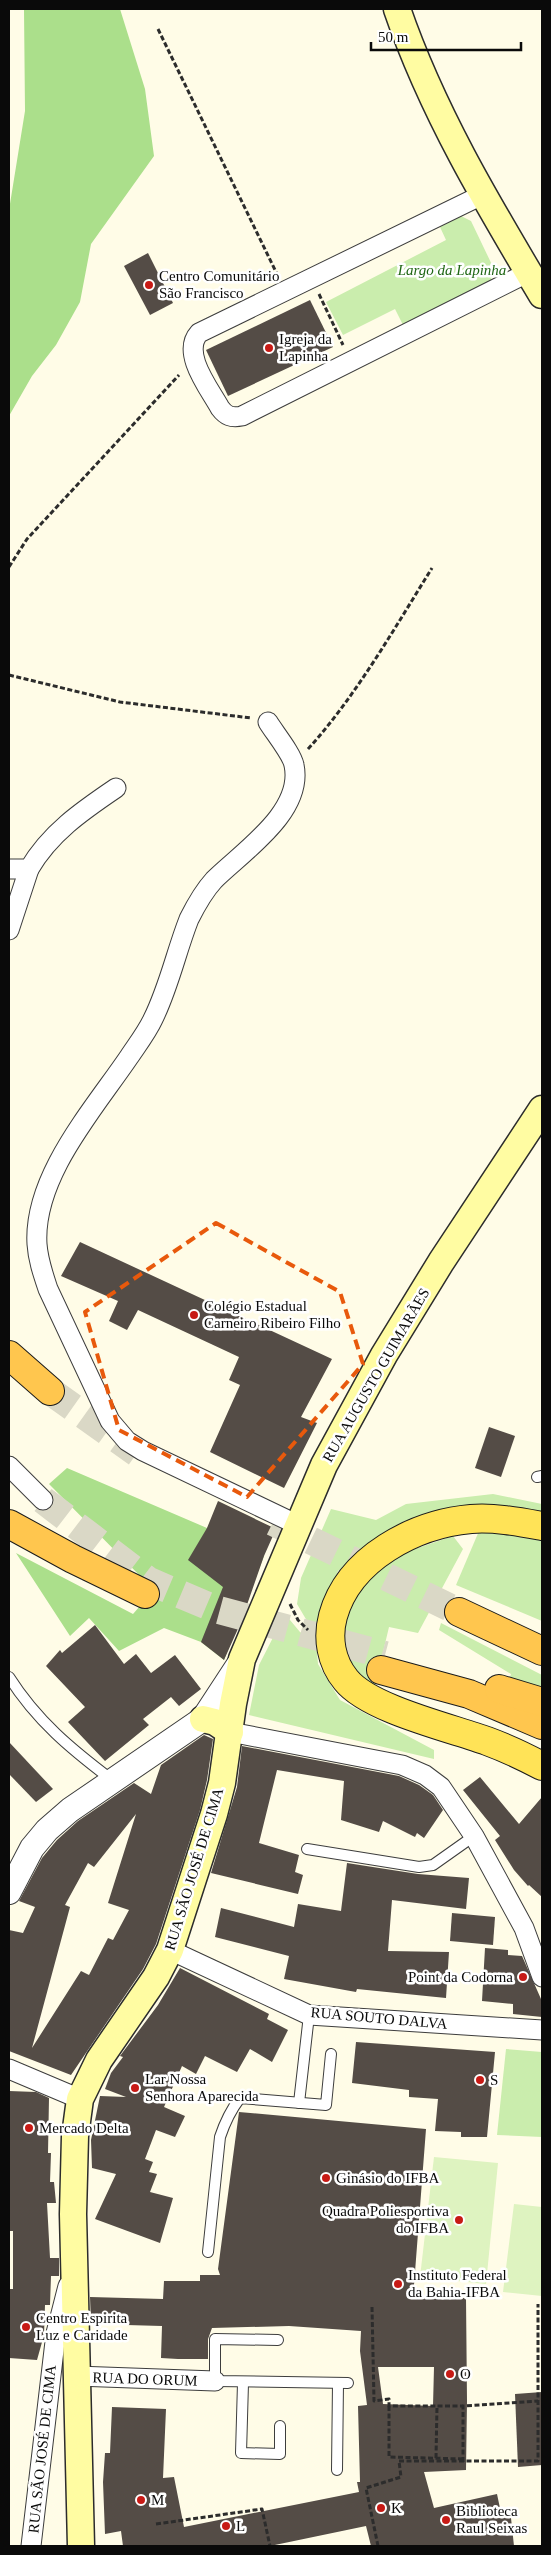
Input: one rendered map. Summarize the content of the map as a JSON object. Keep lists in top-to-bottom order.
{
  "streets": {
    "main road": ["RUA AUGUSTO GUIMARÃES", "RUA SÃO JOSÉ DE CIMA"],
    "street": ["RUA SOUTO DALVA", "RUA DO ORUM"]
  },
  "crossings": [
    ["RUA AUGUSTO GUIMARÃES", "RUA SÃO JOSÉ DE CIMA"],
    ["RUA SÃO JOSÉ DE CIMA", "RUA SOUTO DALVA"],
    ["RUA SÃO JOSÉ DE CIMA", "RUA DO ORUM"]
  ],
  "parks": ["Largo da Lapinha"],
  "places": [
    "Centro Comunitário São Francisco",
    "Igreja da Lapinha",
    "Colégio Estadual Carneiro Ribeiro Filho",
    "Point da Codorna",
    "S",
    "Lar Nossa Senhora Aparecida",
    "Mercado Delta",
    "Ginásio do IFBA",
    "Quadra Poliesportiva do IFBA",
    "Instituto Federal da Bahia-IFBA",
    "Centro Espirita Luz e Caridade",
    "O",
    "M",
    "K",
    "Biblioteca Raul Seixas",
    "L"
  ],
  "scale_bar": "50 m"
}
